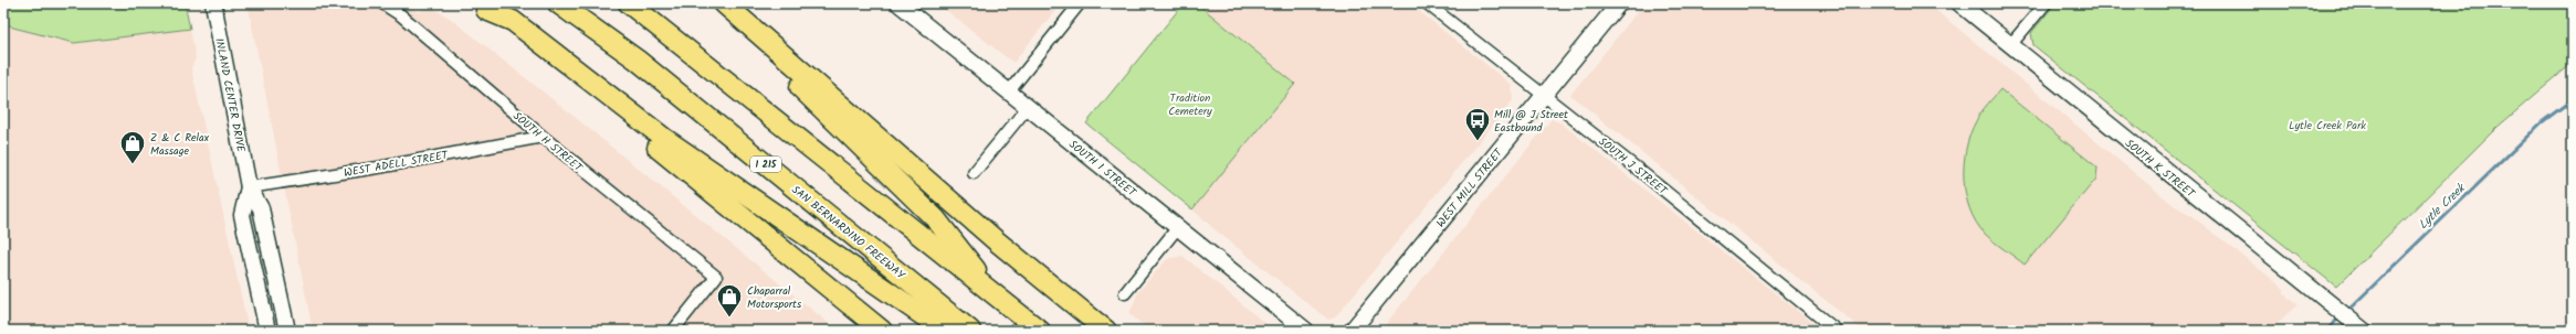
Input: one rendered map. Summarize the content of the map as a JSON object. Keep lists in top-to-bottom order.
{
  "streets": {
    "highway": ["I 215", "SAN BERNARDINO FREEWAY"],
    "street": [
      "INLAND CENTER DRIVE",
      "SOUTH H STREET",
      "WEST ADELL STREET",
      "SOUTH J STREET",
      "SOUTH I STREET",
      "SOUTH K STREET",
      "WEST MILL STREET"
    ]
  },
  "crossings": [
    ["INLAND CENTER DRIVE", "WEST ADELL STREET"],
    ["SOUTH H STREET", "WEST ADELL STREET"],
    ["SOUTH J STREET", "WEST MILL STREET"]
  ],
  "water": ["Lytle Creek"],
  "parks": ["Tradition Cemetery", "Lytle Creek Park"],
  "places": {
    "bus stop": ["Mill @ J Street Eastbound"],
    "shop": ["Z & C Relax Massage", "Chaparral Motorsports"]
  }
}
